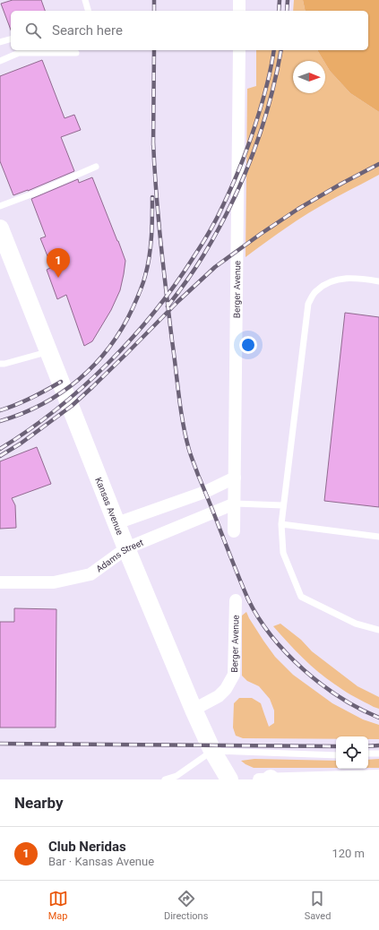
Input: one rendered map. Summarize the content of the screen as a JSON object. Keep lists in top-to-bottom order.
{
  "streets": {
    "main road": ["Kansas Avenue"],
    "street": ["Berger Avenue", "Adams Street"]
  },
  "crossings": [
    ["Berger Avenue", "Kansas Avenue"],
    ["Berger Avenue", "Adams Street"],
    ["Kansas Avenue", "Adams Street"]
  ],
  "north": "right",
  "page": {
    "search": "Search here",
    "pins": "1",
    "heading": "Nearby",
    "list": [
      {
        "mark": "1",
        "name": "Club Neridas",
        "note": "Bar · Kansas Avenue",
        "value": "120 m"
      }
    ],
    "nav": ["Map", "Directions", "Saved"]
  }
}
